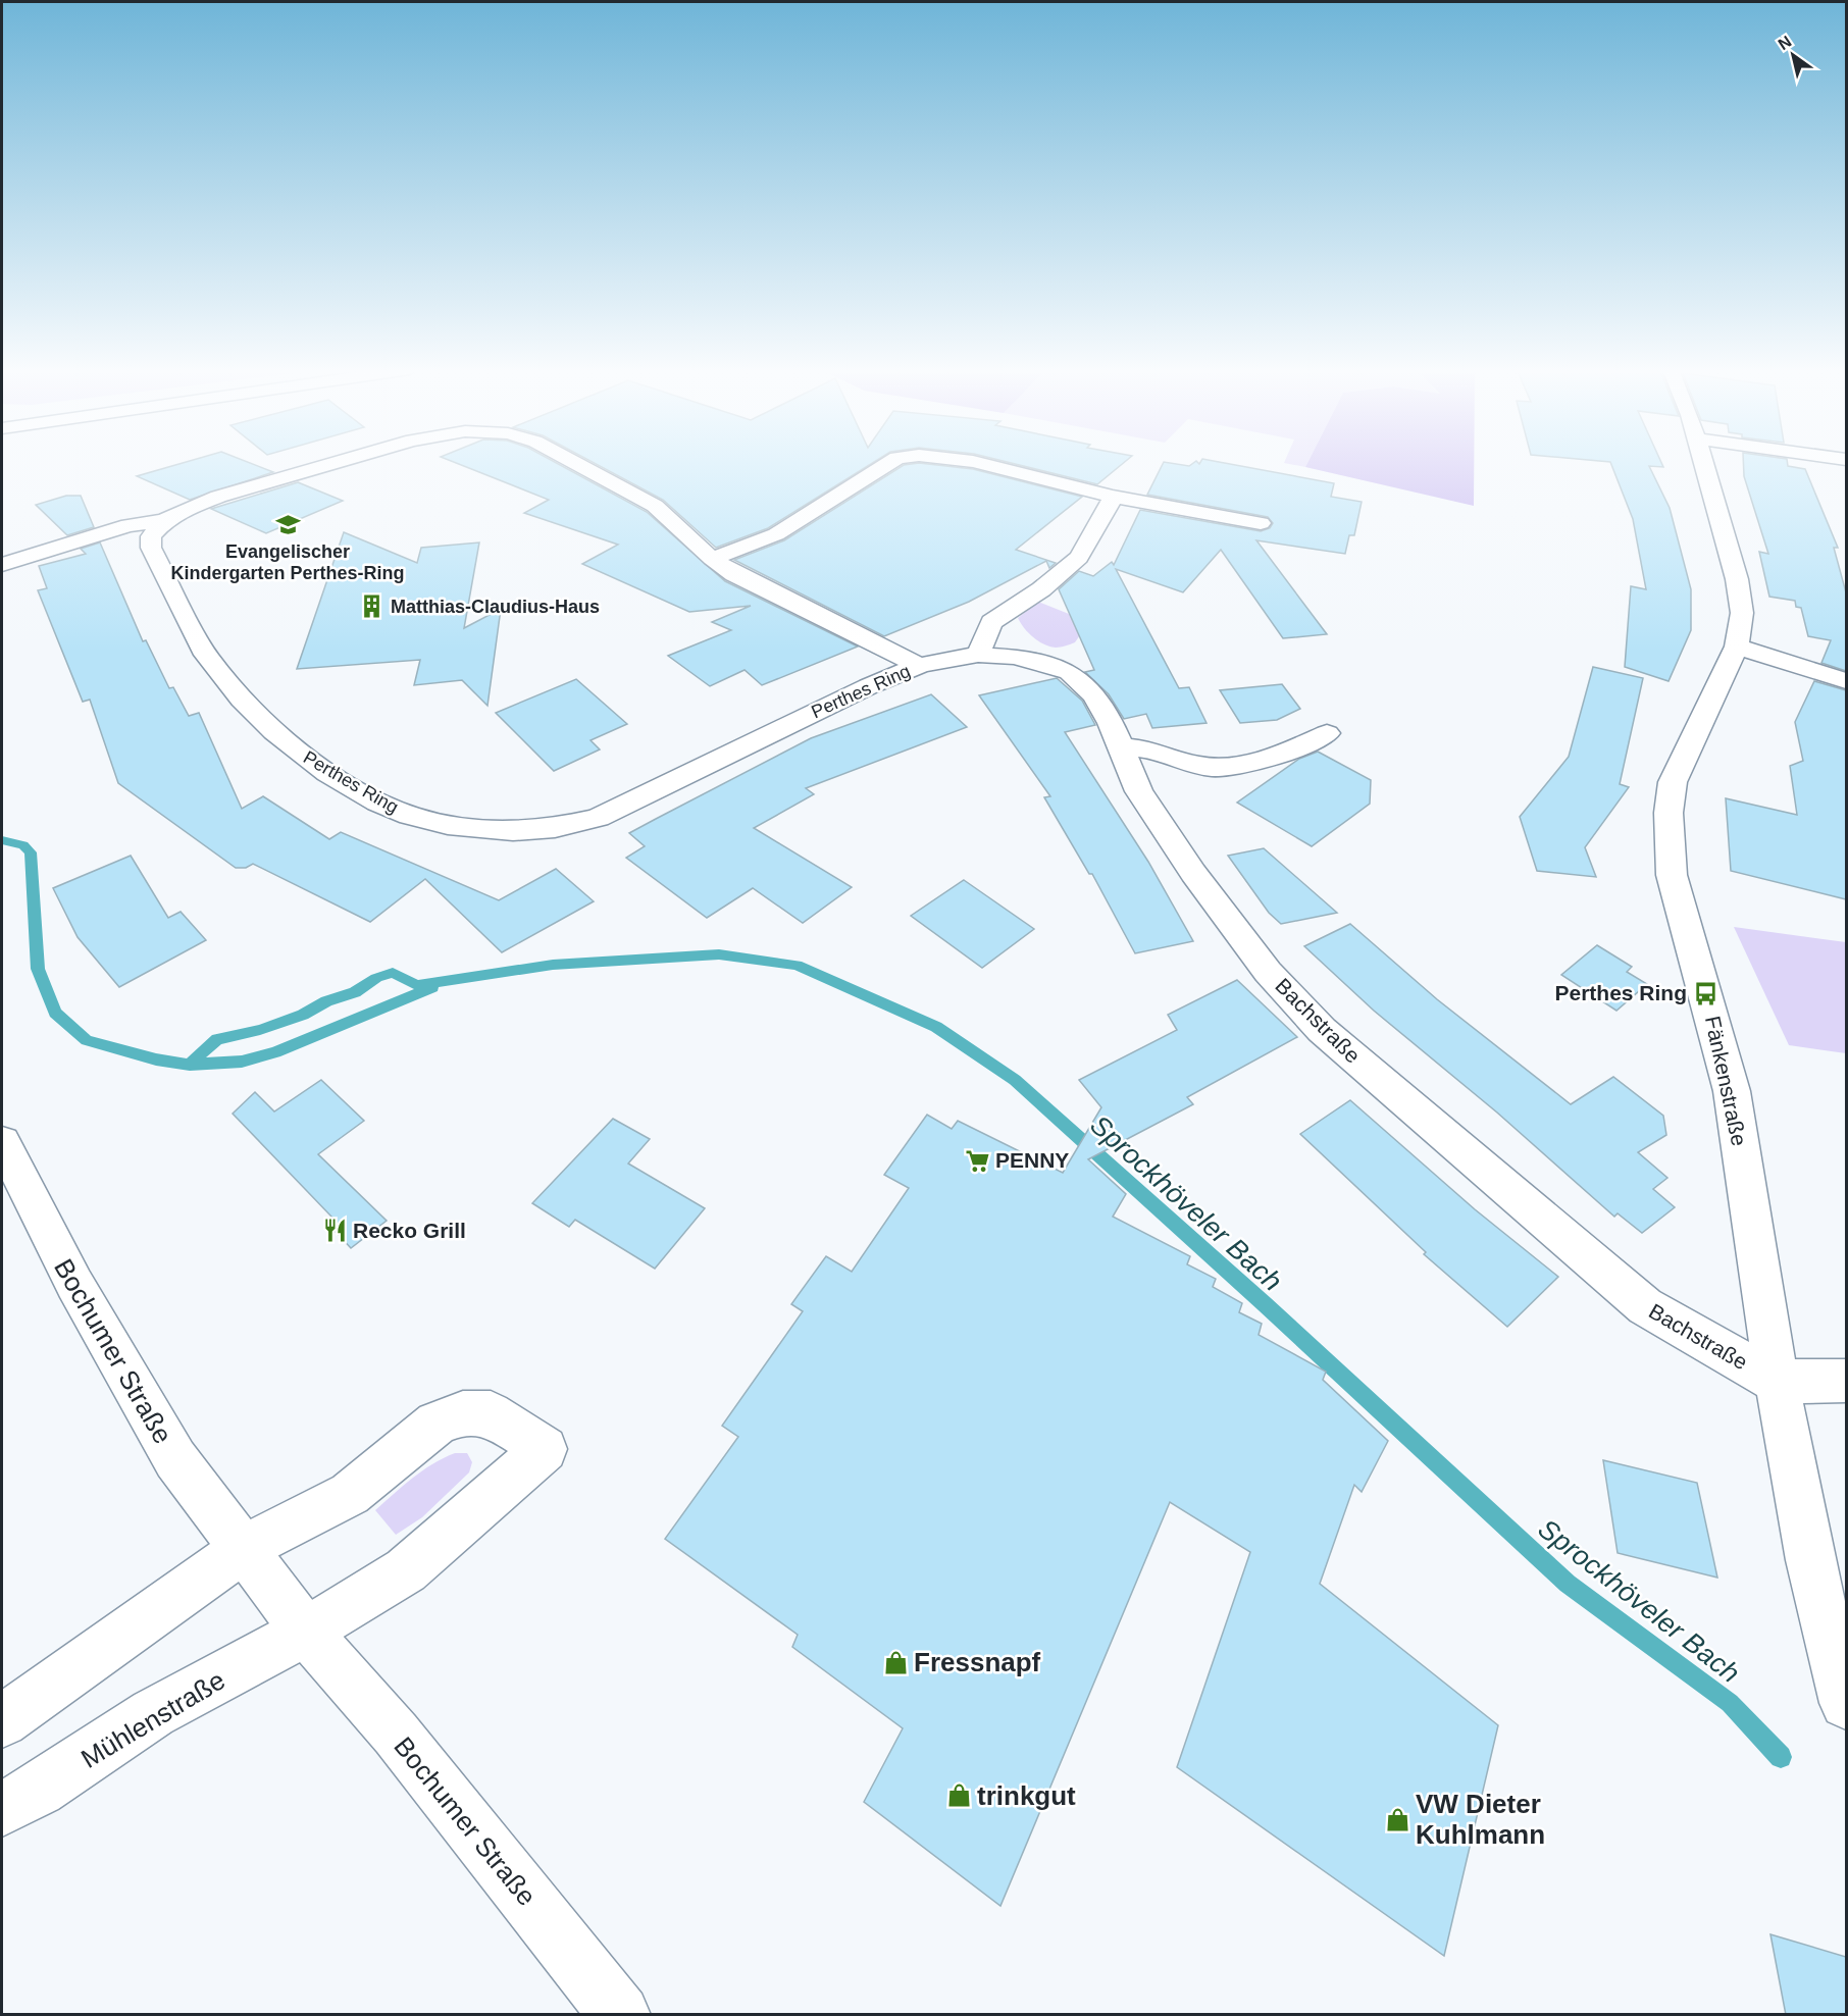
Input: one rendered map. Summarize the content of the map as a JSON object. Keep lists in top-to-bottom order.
{
  "streets": {
    "street": [
      "Perthes Ring",
      "Bachstraße",
      "Fänkenstraße",
      "Bochumer Straße",
      "Mühlenstraße"
    ]
  },
  "crossings": [
    ["Perthes Ring", "Bachstraße"],
    ["Bachstraße", "Fänkenstraße"],
    ["Bochumer Straße", "Mühlenstraße"]
  ],
  "water": ["Sprockhöveler Bach"],
  "places": {
    "school or university": ["Evangelischer Kindergarten Perthes-Ring"],
    "building": ["Matthias-Claudius-Haus"],
    "bus stop": ["Perthes Ring"],
    "supermarket": ["PENNY"],
    "restaurant": ["Recko Grill"],
    "shop": ["Fressnapf", "trinkgut", "VW Dieter Kuhlmann"]
  },
  "north": "top left"
}
